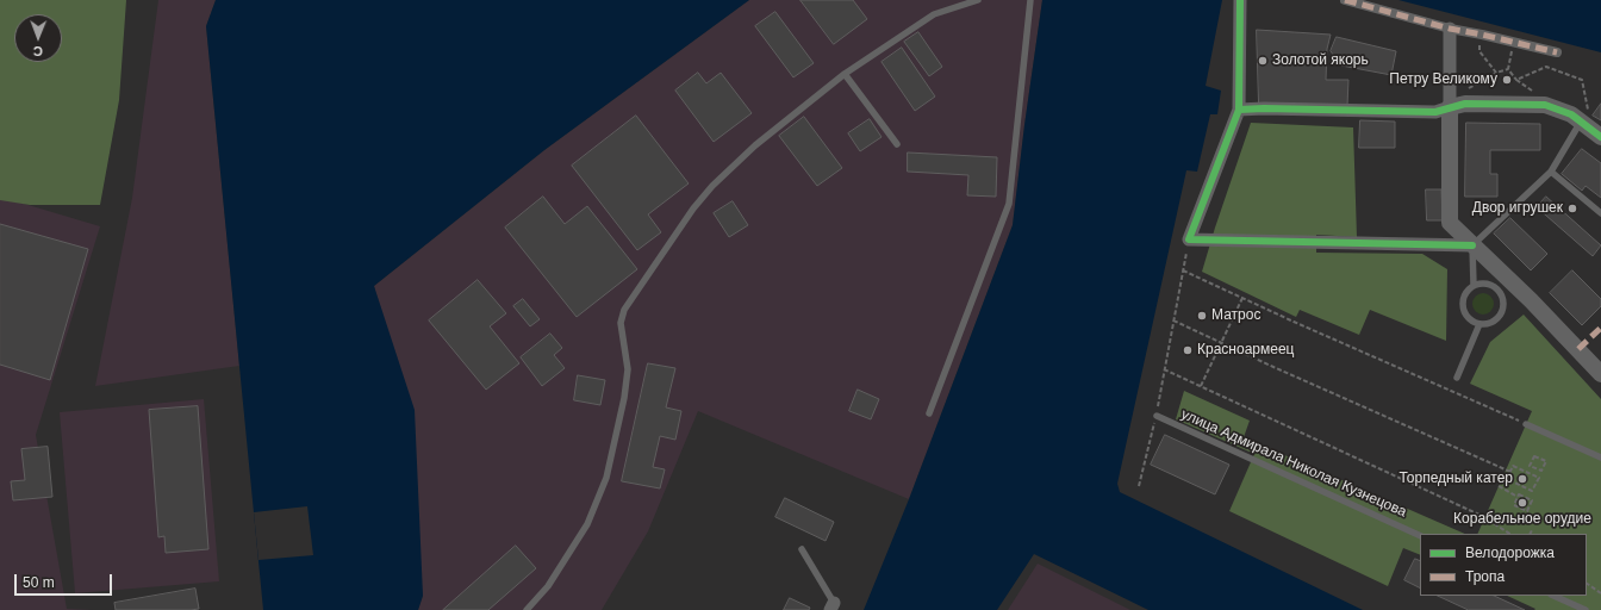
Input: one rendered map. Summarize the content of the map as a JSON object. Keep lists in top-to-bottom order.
{
  "streets": {
    "lane": ["улица Адмирала Николая Кузнецова"]
  },
  "places": [
    "Золотой якорь",
    "Петру Великому",
    "Двор игрушек",
    "Матрос",
    "Красноармеец",
    "Торпедный катер",
    "Корабельное орудие"
  ],
  "legend": ["Велодорожка", "Тропа"],
  "scale_bar": "50 m",
  "north": "bottom"
}
